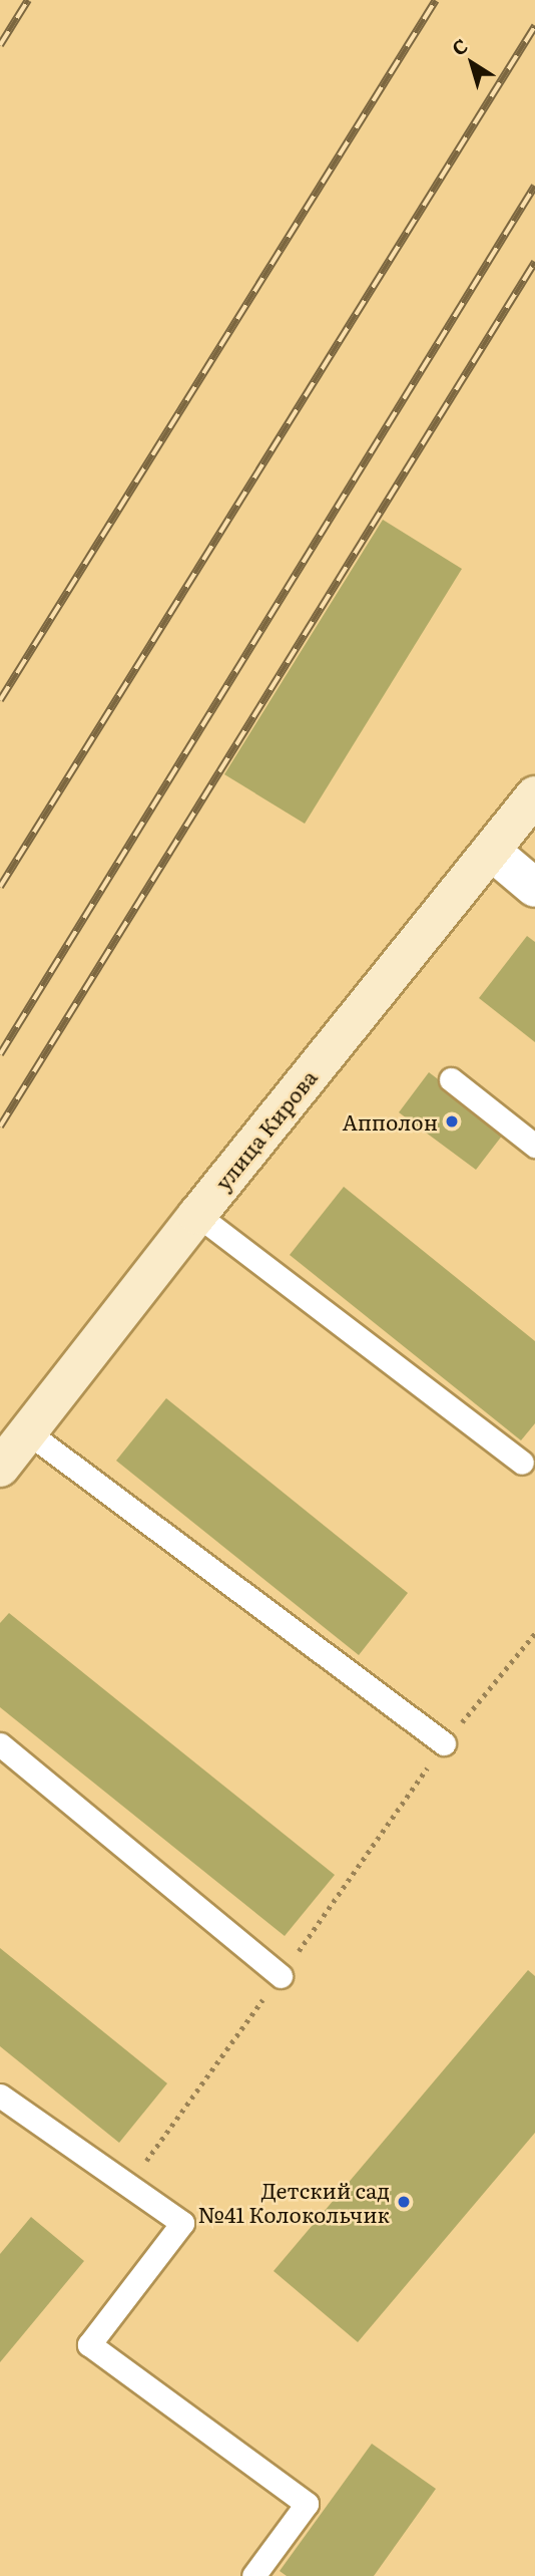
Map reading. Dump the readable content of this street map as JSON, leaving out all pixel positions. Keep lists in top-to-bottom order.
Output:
{
  "streets": {
    "main road": ["улица Кирова"]
  },
  "places": ["Апполон", "Детский сад №41 Колокольчик"],
  "north": "top left"
}
